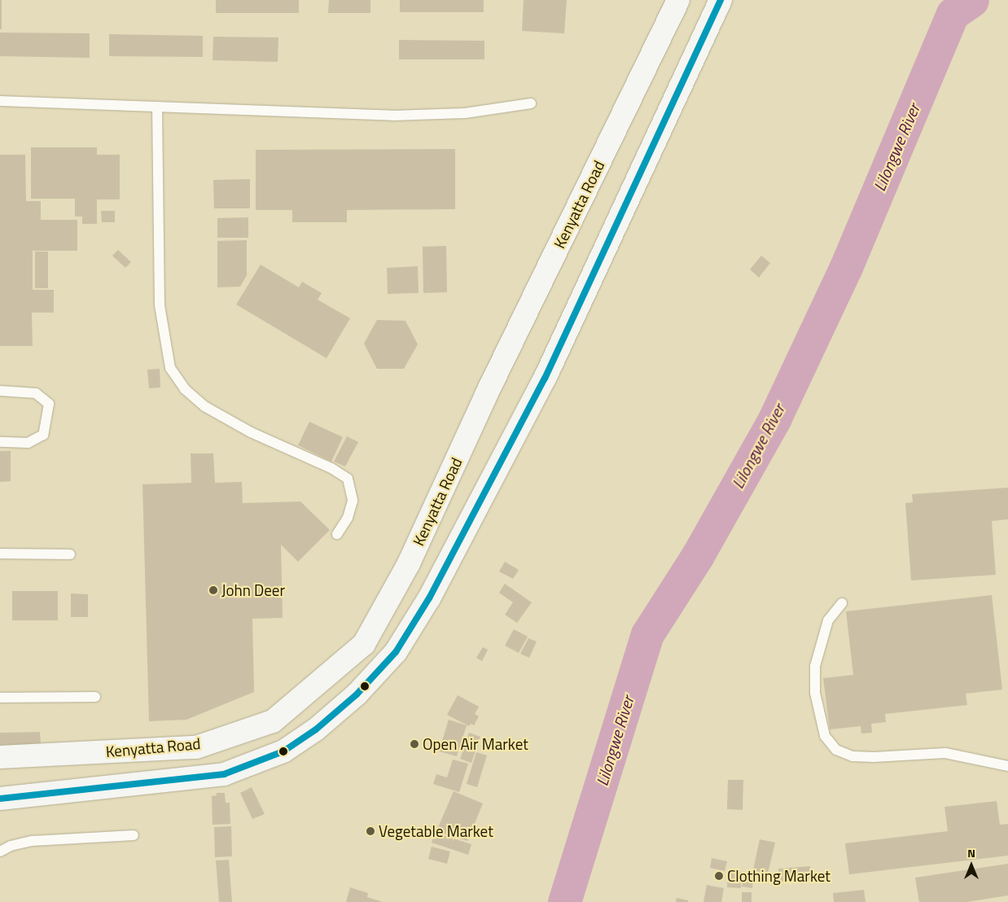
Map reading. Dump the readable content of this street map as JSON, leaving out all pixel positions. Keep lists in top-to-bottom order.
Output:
{
  "streets": {
    "main road": ["Kenyatta Road"]
  },
  "water": ["Lilongwe River"],
  "places": [
    "John Deer",
    "Open Air Market",
    "Vegetable Market",
    "Clothing Market"
  ],
  "north": "top"
}
